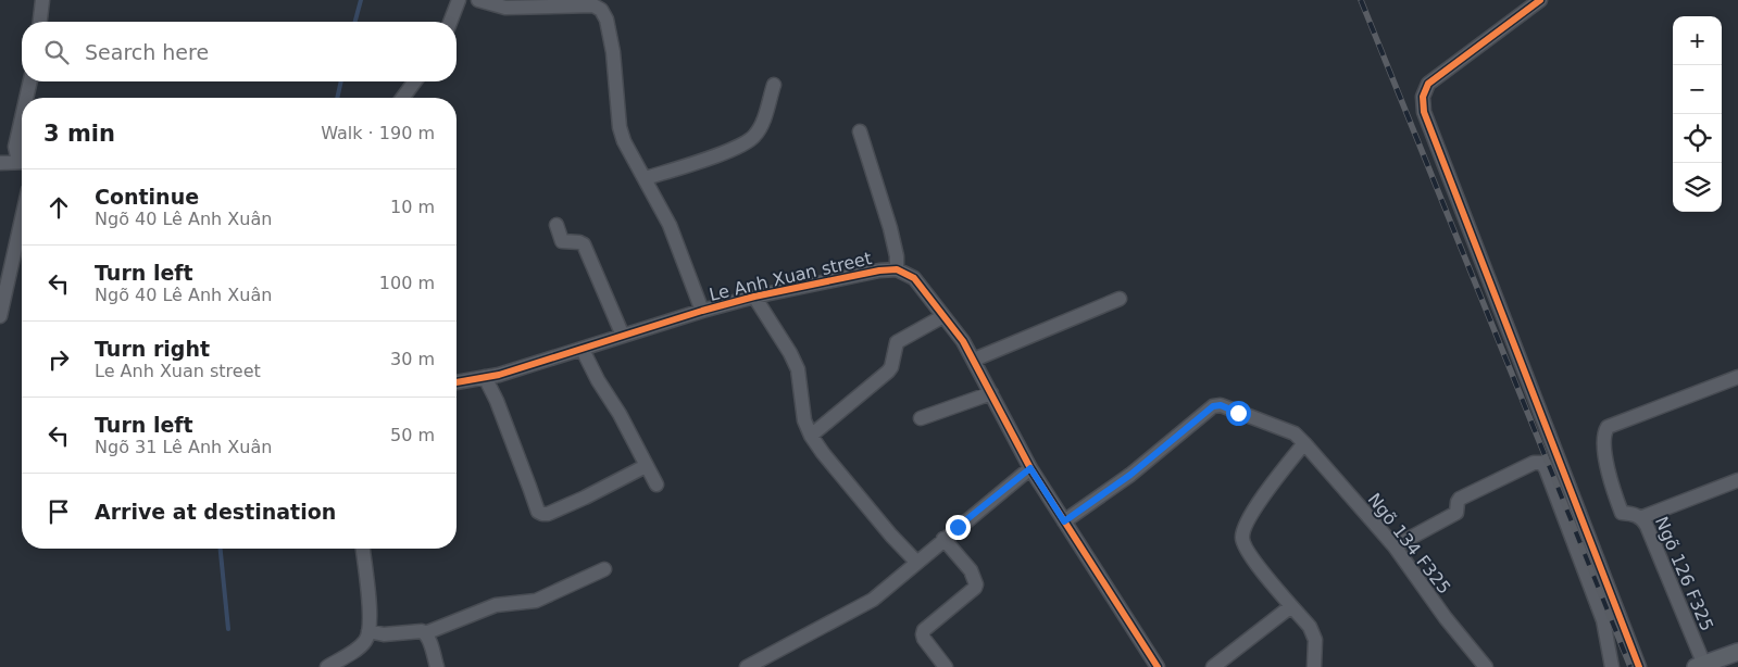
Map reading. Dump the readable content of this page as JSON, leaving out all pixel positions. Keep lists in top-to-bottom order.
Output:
{
  "streets": {
    "street": ["Le Anh Xuan street", "Ngõ 134 F325", "Ngõ 126 F325"]
  },
  "crossings": [
    ["Le Anh Xuan street", "Ngõ 134 F325"]
  ],
  "page": {
    "map_buttons": ["+", "−"],
    "search": "Search here",
    "heading": ["3 min", "Walk · 190 m"],
    "list": [
      ["Continue", "Ngõ 40 Lê Anh Xuân", "10 m"],
      ["Turn left", "Ngõ 40 Lê Anh Xuân", "100 m"],
      ["Turn right", "Le Anh Xuan street", "30 m"],
      ["Turn left", "Ngõ 31 Lê Anh Xuân", "50 m"],
      "Arrive at destination"
    ]
  }
}
